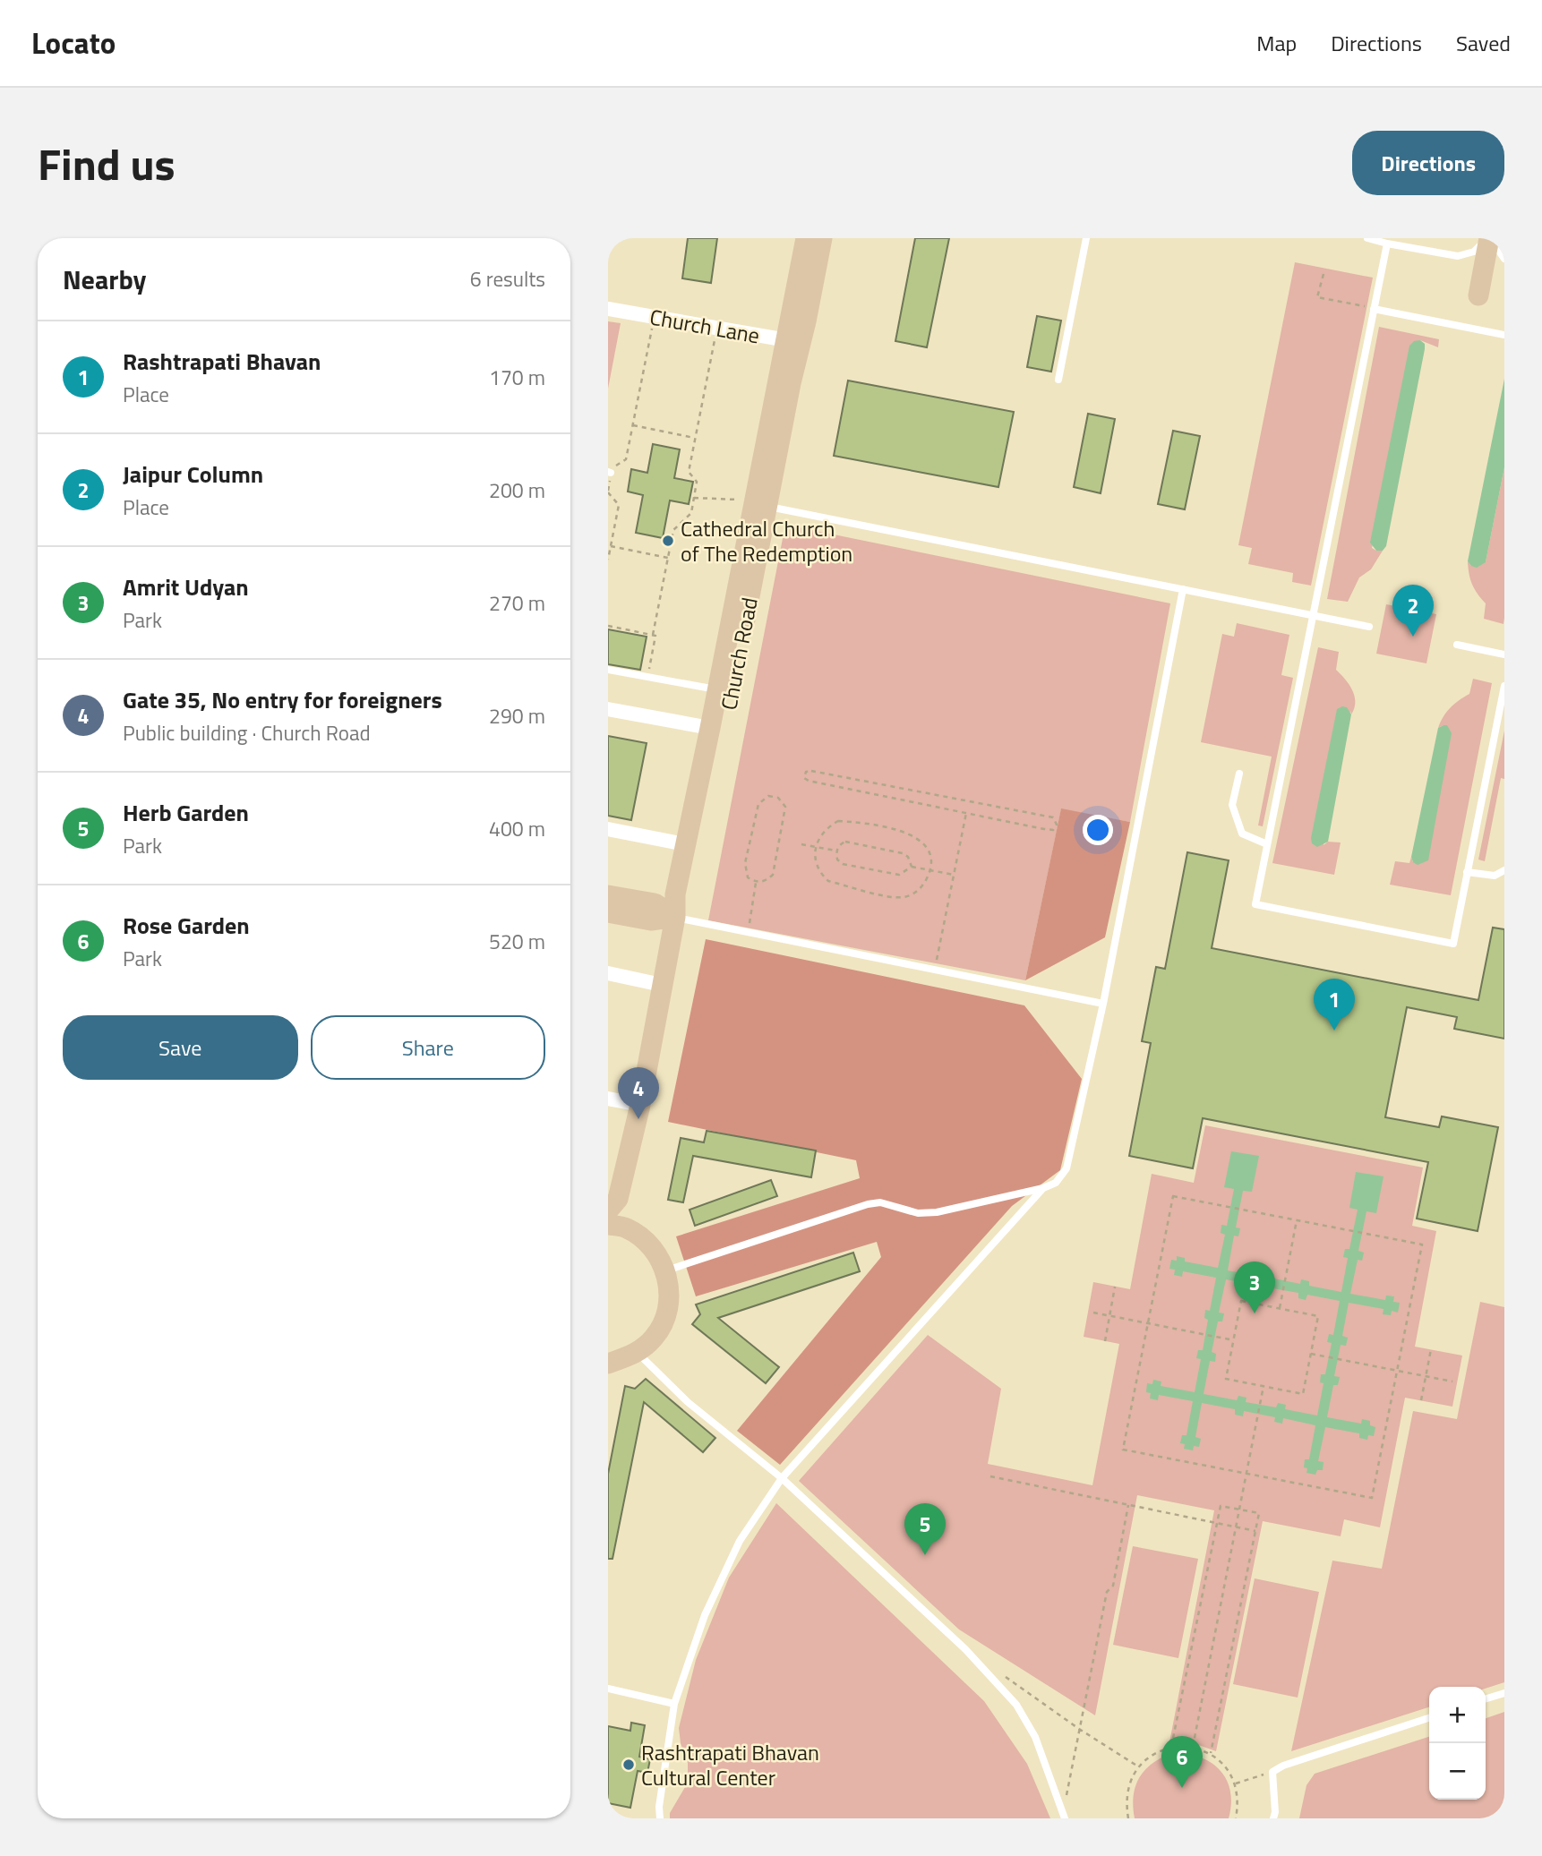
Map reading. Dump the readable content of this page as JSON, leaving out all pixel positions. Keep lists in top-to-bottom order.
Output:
{
  "streets": {
    "street": ["Church Lane", "Church Road"]
  },
  "crossings": [
    ["Church Lane", "Church Road"]
  ],
  "places": ["Cathedral Church of The Redemption", "Rashtrapati Bhavan Cultural Center"],
  "page": {
    "header": "Locato",
    "nav": ["Map", "Directions", "Saved"],
    "title": "Find us",
    "buttons": [
      "Directions",
      ["Save", "Share"]
    ],
    "heading": ["Nearby", "6 results"],
    "list": [
      {
        "mark": "1",
        "name": "Rashtrapati Bhavan",
        "note": "Place",
        "value": "170 m"
      },
      {
        "mark": "2",
        "name": "Jaipur Column",
        "note": "Place",
        "value": "200 m"
      },
      {
        "mark": "3",
        "name": "Amrit Udyan",
        "note": "Park",
        "value": "270 m"
      },
      {
        "mark": "4",
        "name": "Gate 35, No entry for foreigners",
        "note": "Public building · Church Road",
        "value": "290 m"
      },
      {
        "mark": "5",
        "name": "Herb Garden",
        "note": "Park",
        "value": "400 m"
      },
      {
        "mark": "6",
        "name": "Rose Garden",
        "note": "Park",
        "value": "520 m"
      }
    ],
    "pins": [
      "2",
      "1",
      "4",
      "3",
      "5",
      "6"
    ],
    "map_buttons": ["+", "−"]
  }
}
